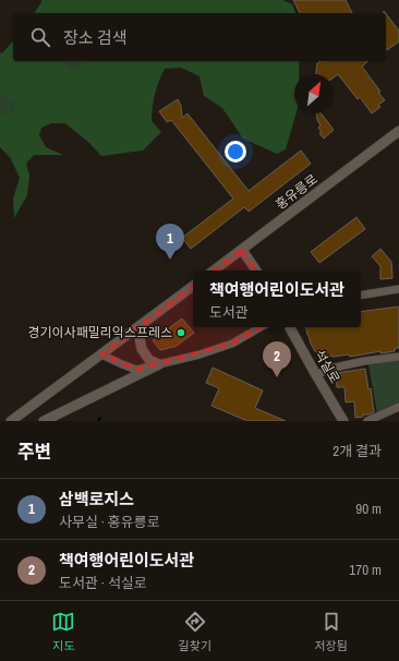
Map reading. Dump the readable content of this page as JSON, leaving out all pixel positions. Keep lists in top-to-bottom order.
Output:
{
  "streets": {
    "street": ["홍유릉로", "석실로"]
  },
  "places": ["경기이사패밀리익스프레스"],
  "north": "top right",
  "page": {
    "search": "장소 검색",
    "pins": ["1", "2"],
    "popup": ["책여행어린이도서관", "도서관"],
    "heading": ["주변", "2개 결과"],
    "list": [
      {
        "mark": "1",
        "name": "삼백로지스",
        "note": "사무실 · 홍유릉로",
        "value": "90 m"
      },
      {
        "mark": "2",
        "name": "책여행어린이도서관",
        "note": "도서관 · 석실로",
        "value": "170 m"
      }
    ],
    "nav": ["지도", "길찾기", "저장됨"]
  }
}
